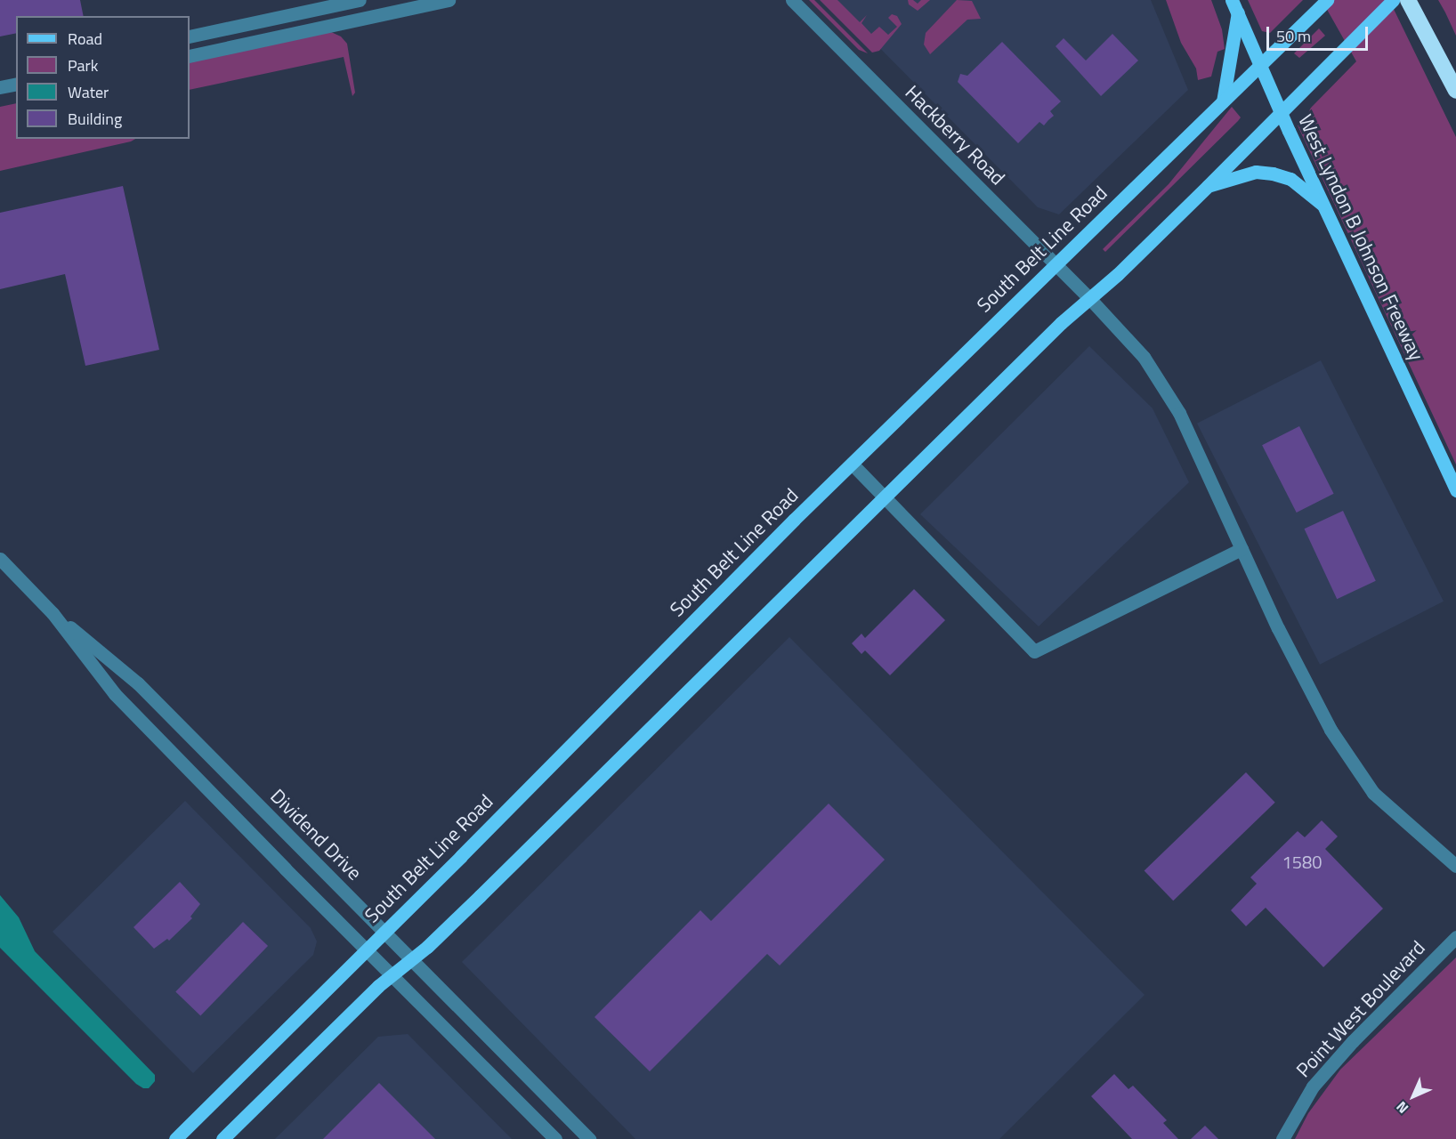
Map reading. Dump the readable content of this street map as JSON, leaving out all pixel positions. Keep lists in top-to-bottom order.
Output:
{
  "streets": {
    "main road": ["West Lyndon B Johnson Freeway", "South Belt Line Road"],
    "street": ["Hackberry Road", "Dividend Drive", "Point West Boulevard"]
  },
  "crossings": [
    ["Hackberry Road", "South Belt Line Road"],
    ["West Lyndon B Johnson Freeway", "South Belt Line Road"],
    ["South Belt Line Road", "Dividend Drive"]
  ],
  "house_numbers": ["1580"],
  "legend": [
    "Road",
    "Park",
    "Water",
    "Building"
  ],
  "scale_bar": "50 m",
  "north": "bottom left"
}
